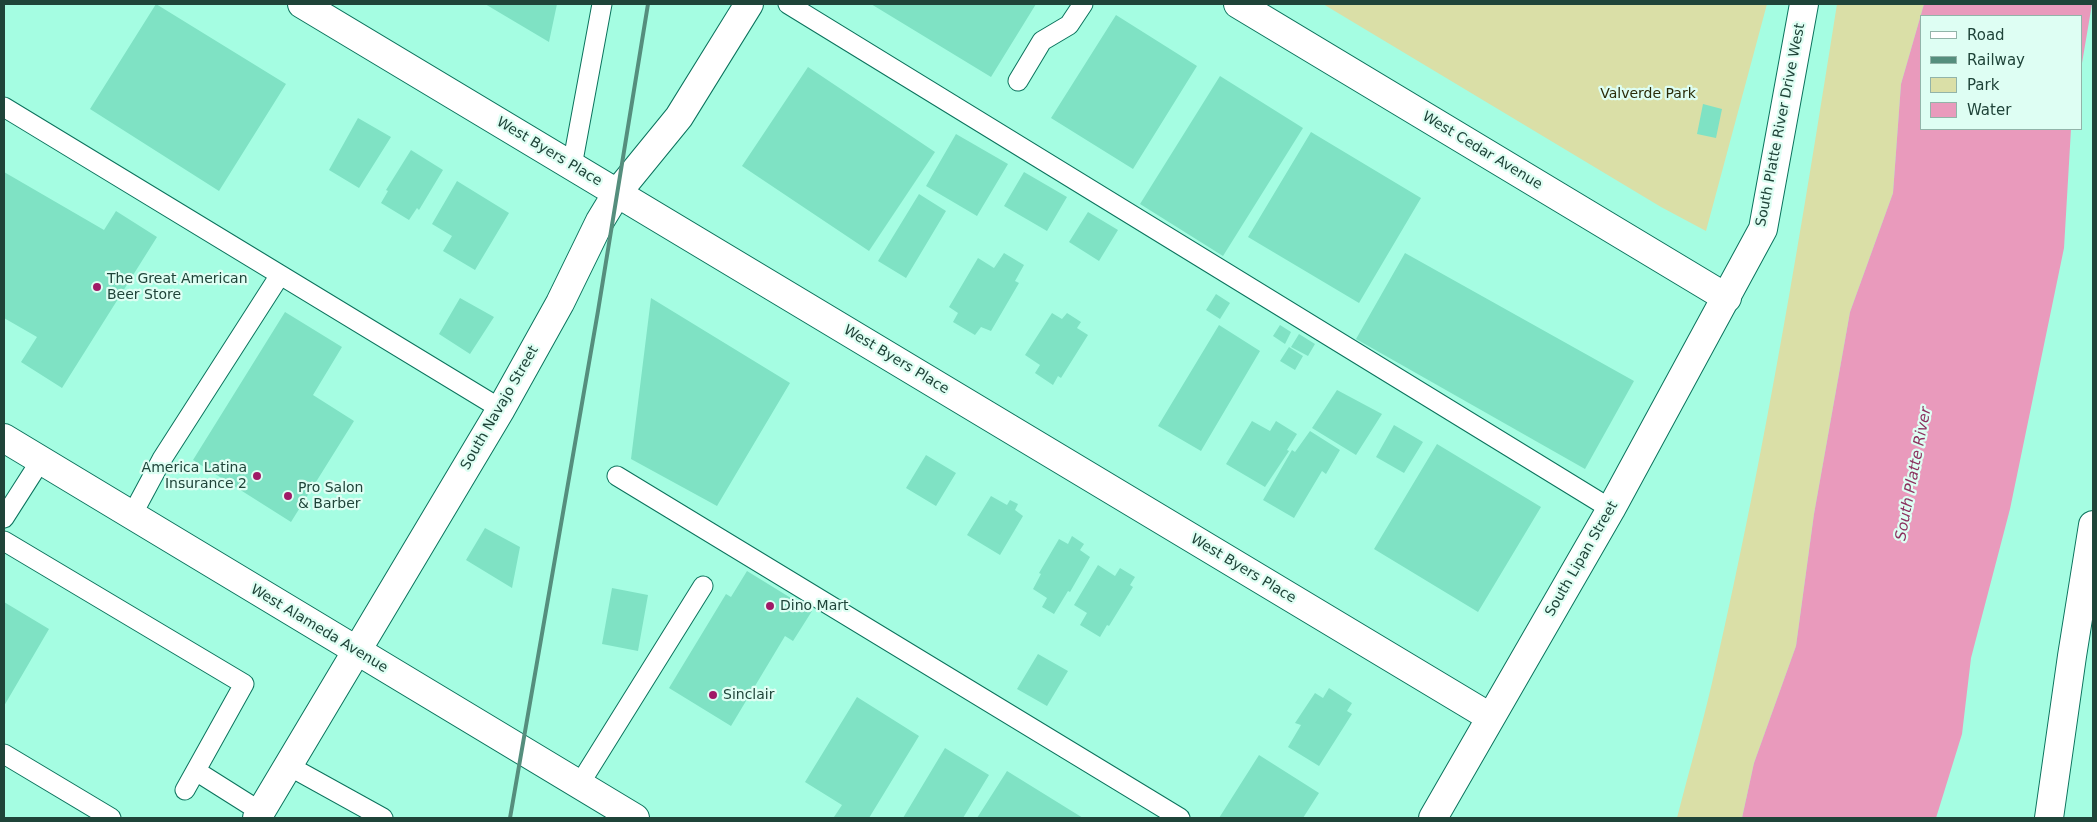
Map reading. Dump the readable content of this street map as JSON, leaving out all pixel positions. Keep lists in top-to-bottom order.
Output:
{
  "streets": {
    "main road": [
      "South Platte River Drive West",
      "West Cedar Avenue",
      "West Byers Place",
      "South Navajo Street",
      "South Lipan Street",
      "West Alameda Avenue"
    ]
  },
  "crossings": [
    ["South Platte River Drive West", "West Cedar Avenue"],
    ["South Platte River Drive West", "South Lipan Street"],
    ["West Cedar Avenue", "South Lipan Street"],
    ["West Byers Place", "South Navajo Street"],
    ["West Byers Place", "South Lipan Street"],
    ["South Navajo Street", "West Alameda Avenue"]
  ],
  "water": ["South Platte River"],
  "parks": ["Valverde Park"],
  "places": [
    "The Great American Beer Store",
    "America Latina Insurance 2",
    "Pro Salon & Barber",
    "Dino Mart",
    "Sinclair"
  ],
  "legend": [
    "Road",
    "Railway",
    "Park",
    "Water"
  ]
}
